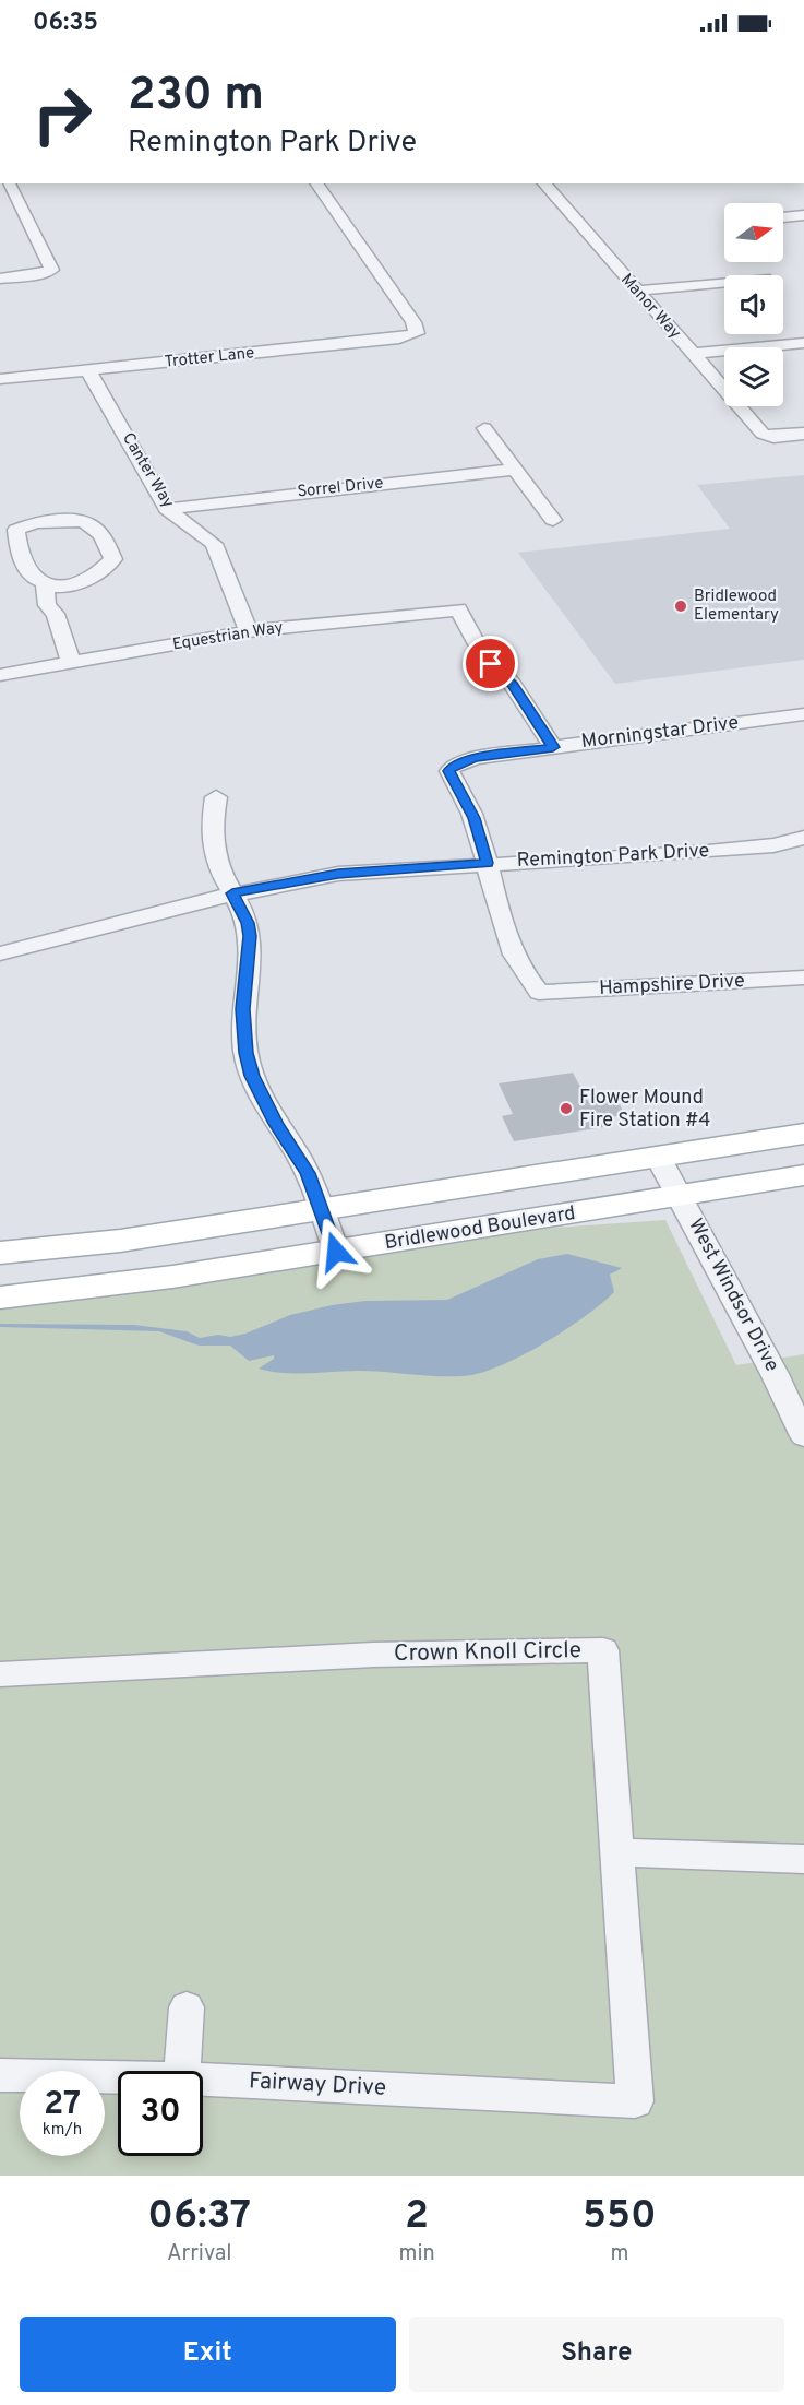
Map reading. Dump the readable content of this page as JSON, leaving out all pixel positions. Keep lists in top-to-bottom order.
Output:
{
  "streets": {
    "main road": ["Bridlewood Boulevard"],
    "street": [
      "Manor Way",
      "Trotter Lane",
      "Canter Way",
      "Sorrel Drive",
      "Equestrian Way",
      "Morningstar Drive",
      "Remington Park Drive",
      "Hampshire Drive",
      "West Windsor Drive",
      "Crown Knoll Circle",
      "Fairway Drive"
    ]
  },
  "crossings": [
    ["Trotter Lane", "Canter Way"],
    ["Canter Way", "Sorrel Drive"],
    ["Canter Way", "Equestrian Way"],
    ["Equestrian Way", "Morningstar Drive"],
    ["Morningstar Drive", "Remington Park Drive"],
    ["Morningstar Drive", "Hampshire Drive"],
    ["Bridlewood Boulevard", "West Windsor Drive"],
    ["Crown Knoll Circle", "Fairway Drive"]
  ],
  "places": ["Bridlewood Elementary", "Flower Mound Fire Station #4"],
  "north": "right",
  "page": {
    "status": "06:35",
    "turn": ["230 m", "Remington Park Drive"],
    "speed": "27 km/h",
    "limit": "30",
    "eta": [
      "06:37",
      "Arrival",
      "2",
      "min",
      "550",
      "m"
    ],
    "buttons": ["Exit", "Share"]
  }
}
